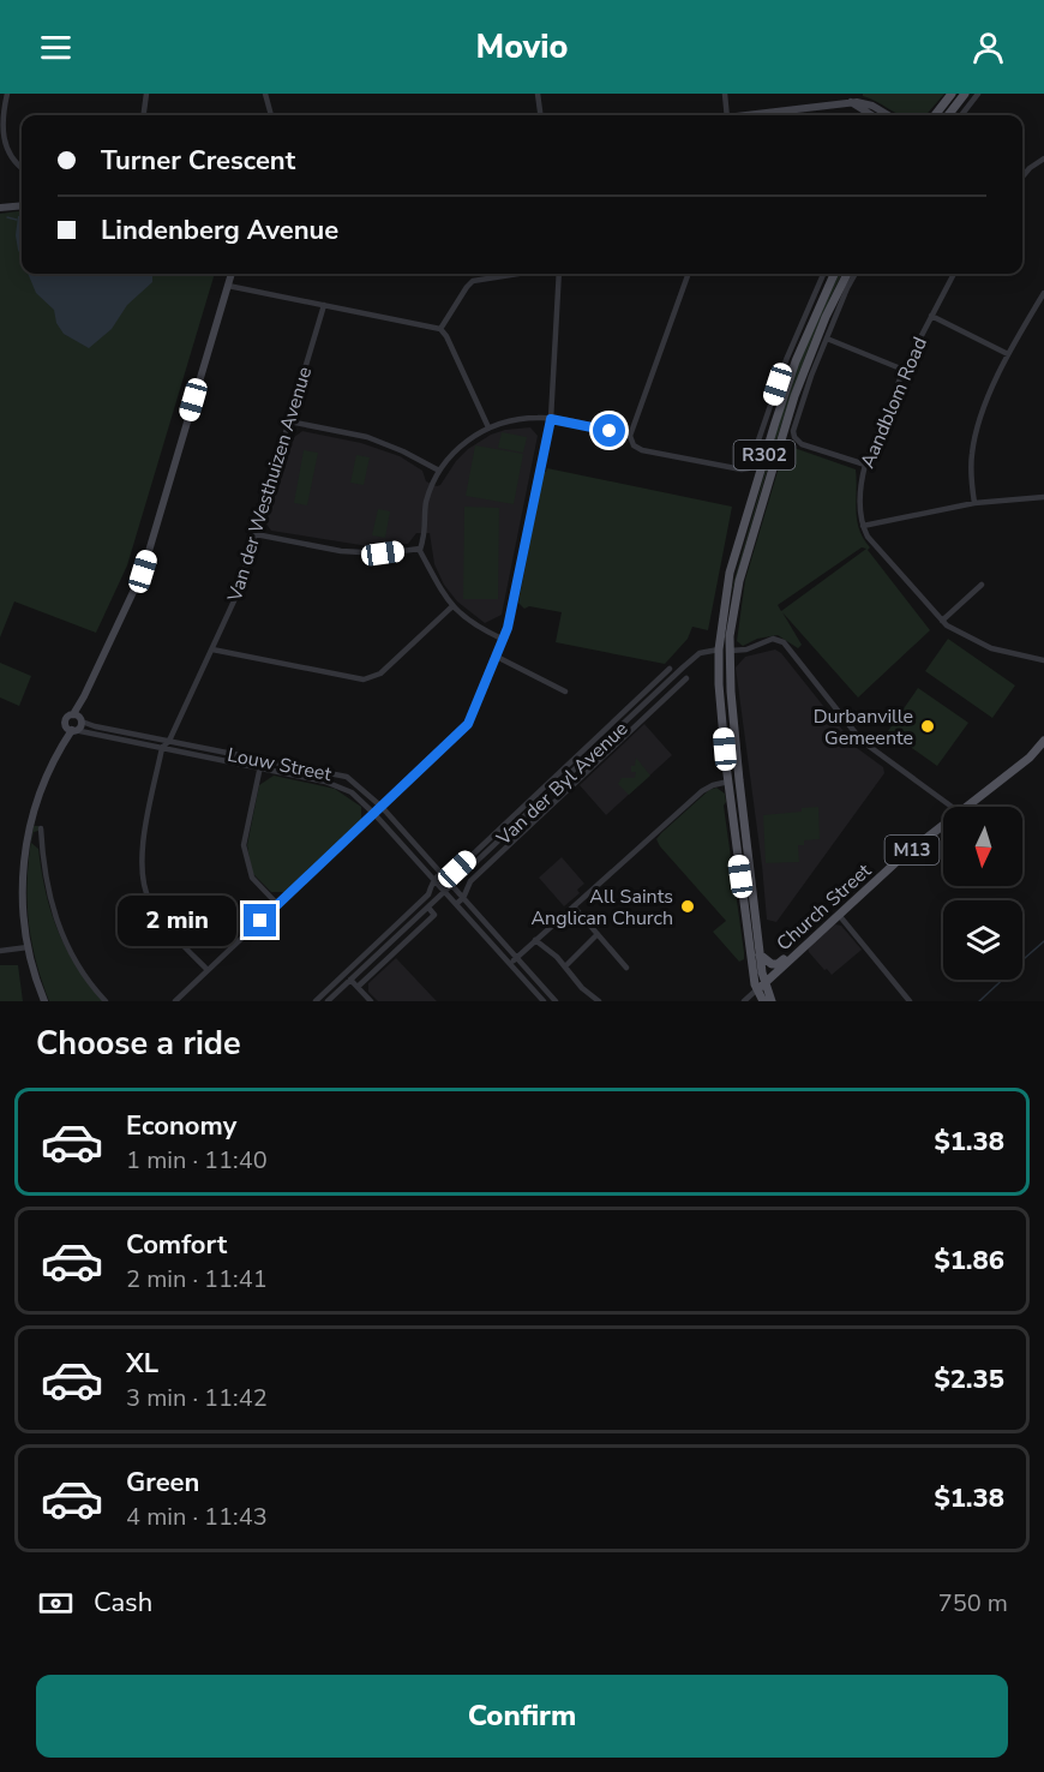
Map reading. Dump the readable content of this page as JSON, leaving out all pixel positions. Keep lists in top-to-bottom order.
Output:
{
  "streets": {
    "main road": ["R302", "M13", "Church Street"],
    "street": [
      "Aandblom Road",
      "Van der Westhuizen Avenue",
      "Louw Street",
      "Van der Byl Avenue"
    ]
  },
  "crossings": [
    ["R302", "Van der Byl Avenue"],
    ["R302", "Church Street"],
    ["Van der Westhuizen Avenue", "Louw Street"],
    ["Louw Street", "Van der Byl Avenue"]
  ],
  "places": ["Durbanville Gemeente", "All Saints Anglican Church"],
  "north": "bottom",
  "page": {
    "header": "Movio",
    "banner": ["Turner Crescent", "Lindenberg Avenue"],
    "bubble": "2 min",
    "heading": "Choose a ride",
    "list": [
      {
        "name": "Economy",
        "note": "1 min · 11:40",
        "value": "$1.38"
      },
      {
        "name": "Comfort",
        "note": "2 min · 11:41",
        "value": "$1.86"
      },
      {
        "name": "XL",
        "note": "3 min · 11:42",
        "value": "$2.35"
      },
      {
        "name": "Green",
        "note": "4 min · 11:43",
        "value": "$1.38"
      }
    ],
    "pay": ["Cash", "750 m"],
    "buttons": "Confirm"
  }
}
